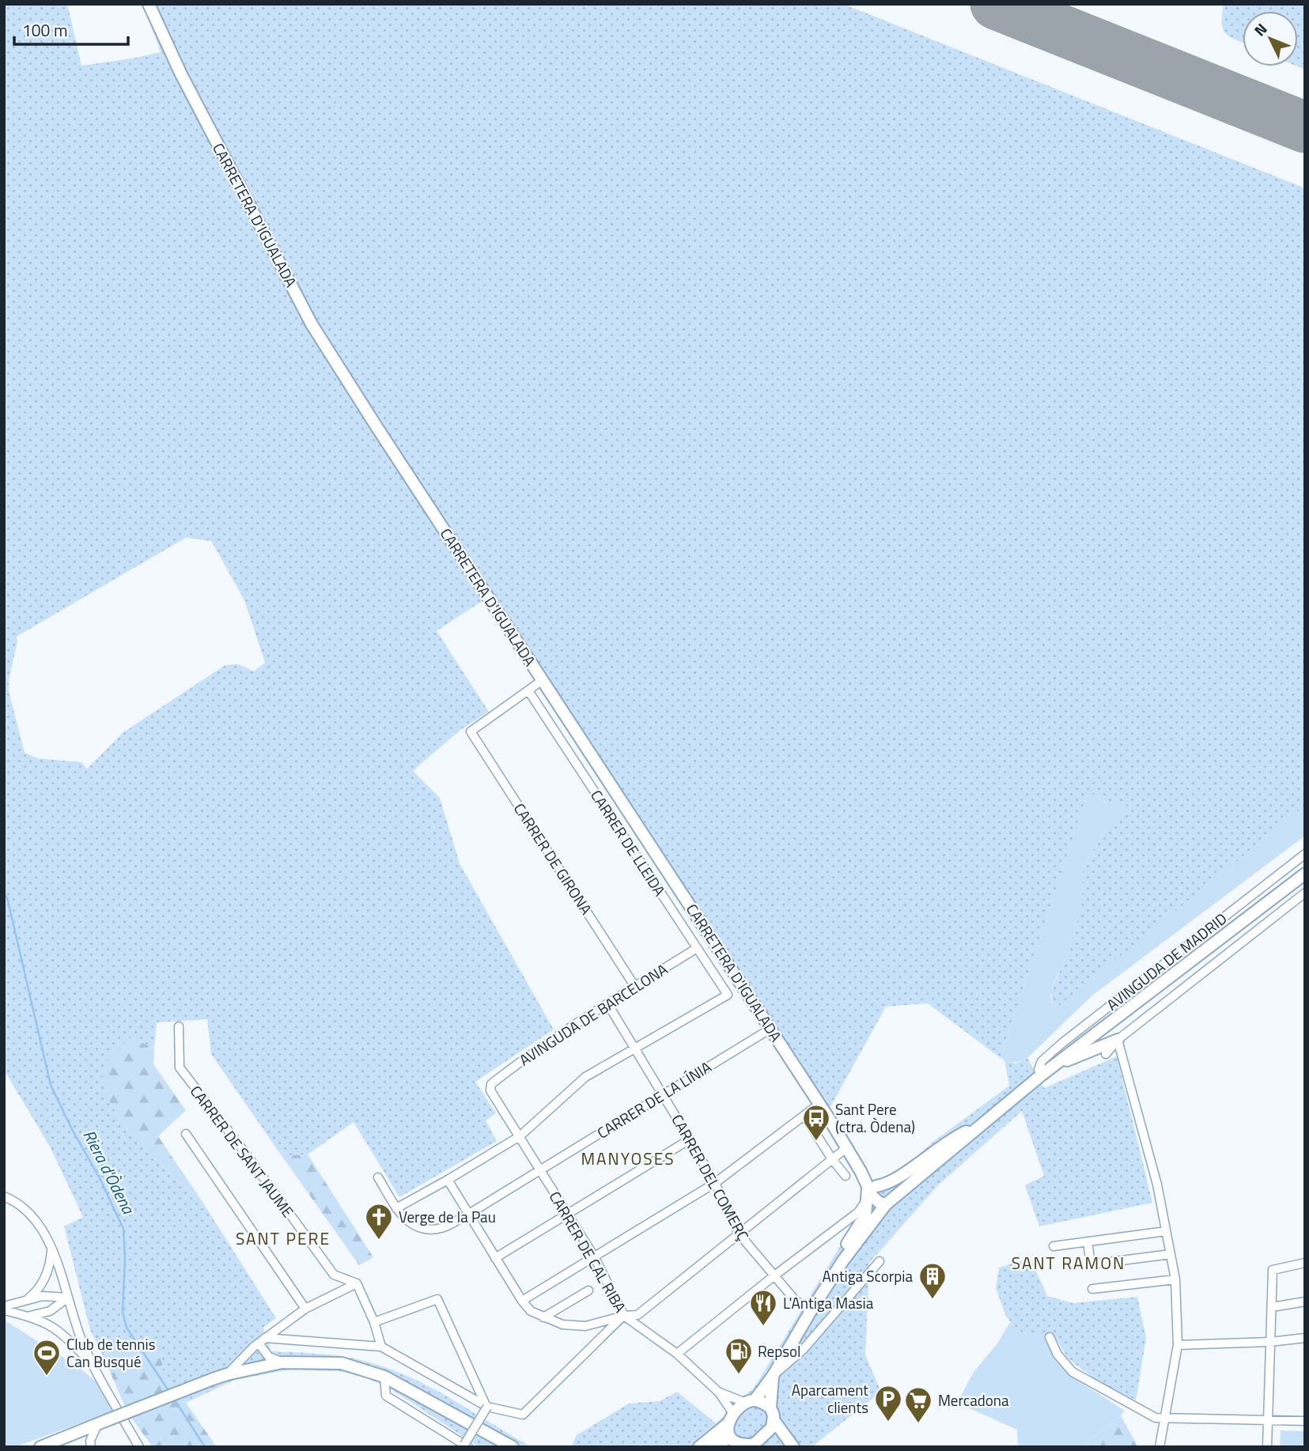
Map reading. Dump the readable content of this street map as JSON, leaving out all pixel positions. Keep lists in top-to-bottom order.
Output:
{
  "streets": {
    "street": [
      "CARRETERA D'IGUALADA",
      "CARRER DE LLEIDA",
      "CARRER DE GIRONA",
      "AVINGUDA DE MADRID",
      "AVINGUDA DE BARCELONA",
      "CARRER DE LA LÍNIA",
      "CARRER DE SANT JAUME",
      "CARRER DEL COMERÇ",
      "CARRER DE CAL RIBA"
    ]
  },
  "crossings": [
    ["CARRETERA D'IGUALADA", "AVINGUDA DE MADRID"],
    ["CARRETERA D'IGUALADA", "CARRER DE LA LÍNIA"],
    ["CARRER DE LLEIDA", "CARRER DE GIRONA"],
    ["CARRER DE LLEIDA", "AVINGUDA DE BARCELONA"],
    ["CARRER DE LLEIDA", "CARRER DEL COMERÇ"],
    ["CARRER DE GIRONA", "AVINGUDA DE BARCELONA"],
    ["AVINGUDA DE BARCELONA", "CARRER DEL COMERÇ"],
    ["AVINGUDA DE BARCELONA", "CARRER DE CAL RIBA"],
    ["CARRER DE LA LÍNIA", "CARRER DEL COMERÇ"],
    ["CARRER DE LA LÍNIA", "CARRER DE CAL RIBA"]
  ],
  "districts": ["MANYOSES", "SANT PERE", "SANT RAMON"],
  "water": ["Riera d'Òdena"],
  "places": {
    "bus stop": ["Sant Pere (ctra. Òdena)"],
    "church": ["Verge de la Pau"],
    "building": ["Antiga Scorpia"],
    "restaurant": ["L'Antiga Masia"],
    "fuel station": ["Repsol"],
    "sports": ["Club de tennis Can Busqué"],
    "parking": ["Aparcament clients"],
    "supermarket": ["Mercadona"]
  },
  "scale_bar": "100 m",
  "north": "top left"
}
